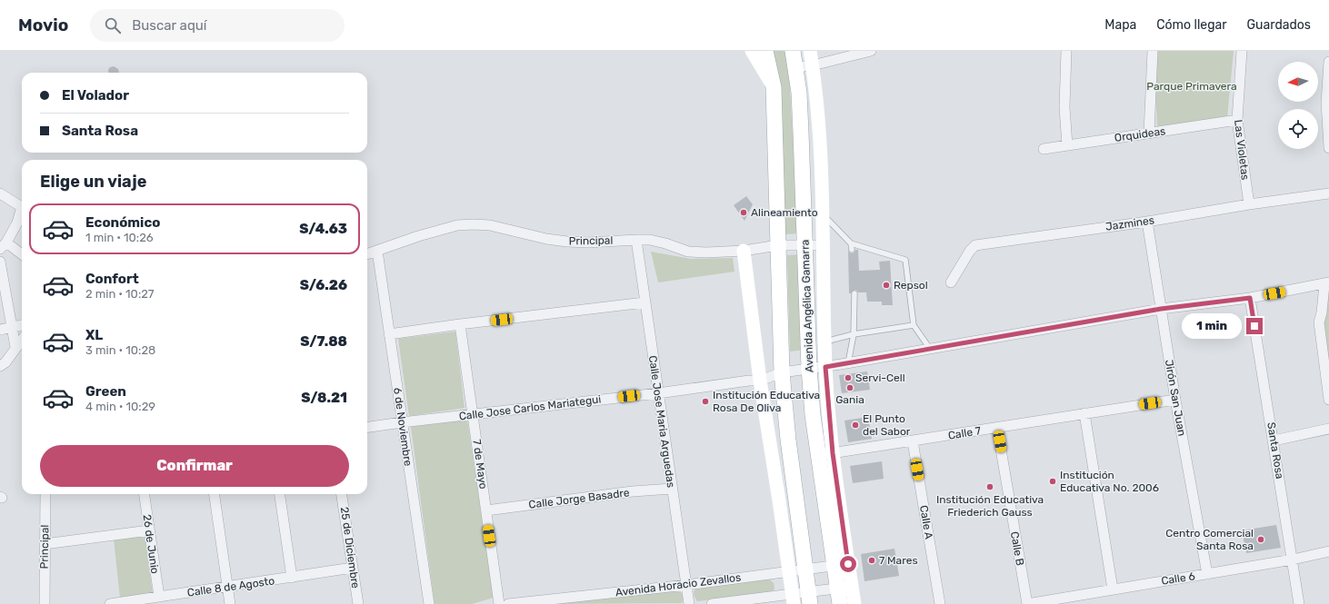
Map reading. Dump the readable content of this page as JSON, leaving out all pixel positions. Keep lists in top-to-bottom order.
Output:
{
  "streets": {
    "main road": ["Avenida Angélica Gamarra"],
    "street": [
      "Orquideas",
      "Las Violetas",
      "Jazmines",
      "Principal",
      "Jirón San Juan",
      "Calle Jose Carlos Mariategui",
      "Calle Jose Maria Arguedas",
      "6 de Noviembre",
      "Calle 7",
      "Santa Rosa",
      "7 de Mayo",
      "Calle Jorge Basadre",
      "Calle A",
      "26 de Junio",
      "25 de Diciembre",
      "Calle B",
      "Calle 6",
      "Avenida Horacio Zevallos",
      "Calle 8 de Agosto"
    ]
  },
  "crossings": [
    ["Orquideas", "Las Violetas"],
    ["Las Violetas", "Jazmines"],
    ["Jazmines", "Jirón San Juan"],
    ["Principal", "Avenida Angélica Gamarra"],
    ["Principal", "Calle Jose Maria Arguedas"],
    ["Principal", "6 de Noviembre"],
    ["Avenida Angélica Gamarra", "Calle Jose Carlos Mariategui"],
    ["Avenida Angélica Gamarra", "Calle 7"],
    ["Avenida Angélica Gamarra", "Avenida Horacio Zevallos"],
    ["Jirón San Juan", "Calle Jose Carlos Mariategui"],
    ["Jirón San Juan", "Calle 7"],
    ["Jirón San Juan", "Calle 6"],
    ["Calle Jose Carlos Mariategui", "Calle Jose Maria Arguedas"],
    ["Calle Jose Carlos Mariategui", "6 de Noviembre"],
    ["Calle Jose Carlos Mariategui", "Santa Rosa"],
    ["Calle Jose Carlos Mariategui", "7 de Mayo"],
    ["Calle Jose Maria Arguedas", "Calle Jorge Basadre"],
    ["Calle Jose Maria Arguedas", "Avenida Horacio Zevallos"],
    ["Calle 7", "Calle A"],
    ["Calle 7", "Calle B"],
    ["Santa Rosa", "Calle 6"],
    ["7 de Mayo", "Calle Jorge Basadre"],
    ["26 de Junio", "Calle 8 de Agosto"],
    ["25 de Diciembre", "Calle 8 de Agosto"],
    ["Calle B", "Calle 6"]
  ],
  "parks": ["Parque Primavera"],
  "places": [
    "Alineamiento",
    "Repsol",
    "Servi-Cell",
    "Gania",
    "Institución Educativa Rosa De Oliva",
    "El Punto del Sabor",
    "Institución Educativa No. 2006",
    "Institución Educativa Friederich Gauss",
    "Centro Comercial Santa Rosa",
    "7 Mares"
  ],
  "north": "left",
  "page": {
    "header": "Movio",
    "search": "Buscar aquí",
    "nav": ["Mapa", "Cómo llegar", "Guardados"],
    "banner": ["El Volador", "Santa Rosa"],
    "heading": "Elige un viaje",
    "list": [
      {
        "name": "Económico",
        "note": "1 min · 10:26",
        "value": "S/4.63"
      },
      {
        "name": "Confort",
        "note": "2 min · 10:27",
        "value": "S/6.26"
      },
      {
        "name": "XL",
        "note": "3 min · 10:28",
        "value": "S/7.88"
      },
      {
        "name": "Green",
        "note": "4 min · 10:29",
        "value": "S/8.21"
      }
    ],
    "bubble": "1 min",
    "buttons": "Confirmar"
  }
}
